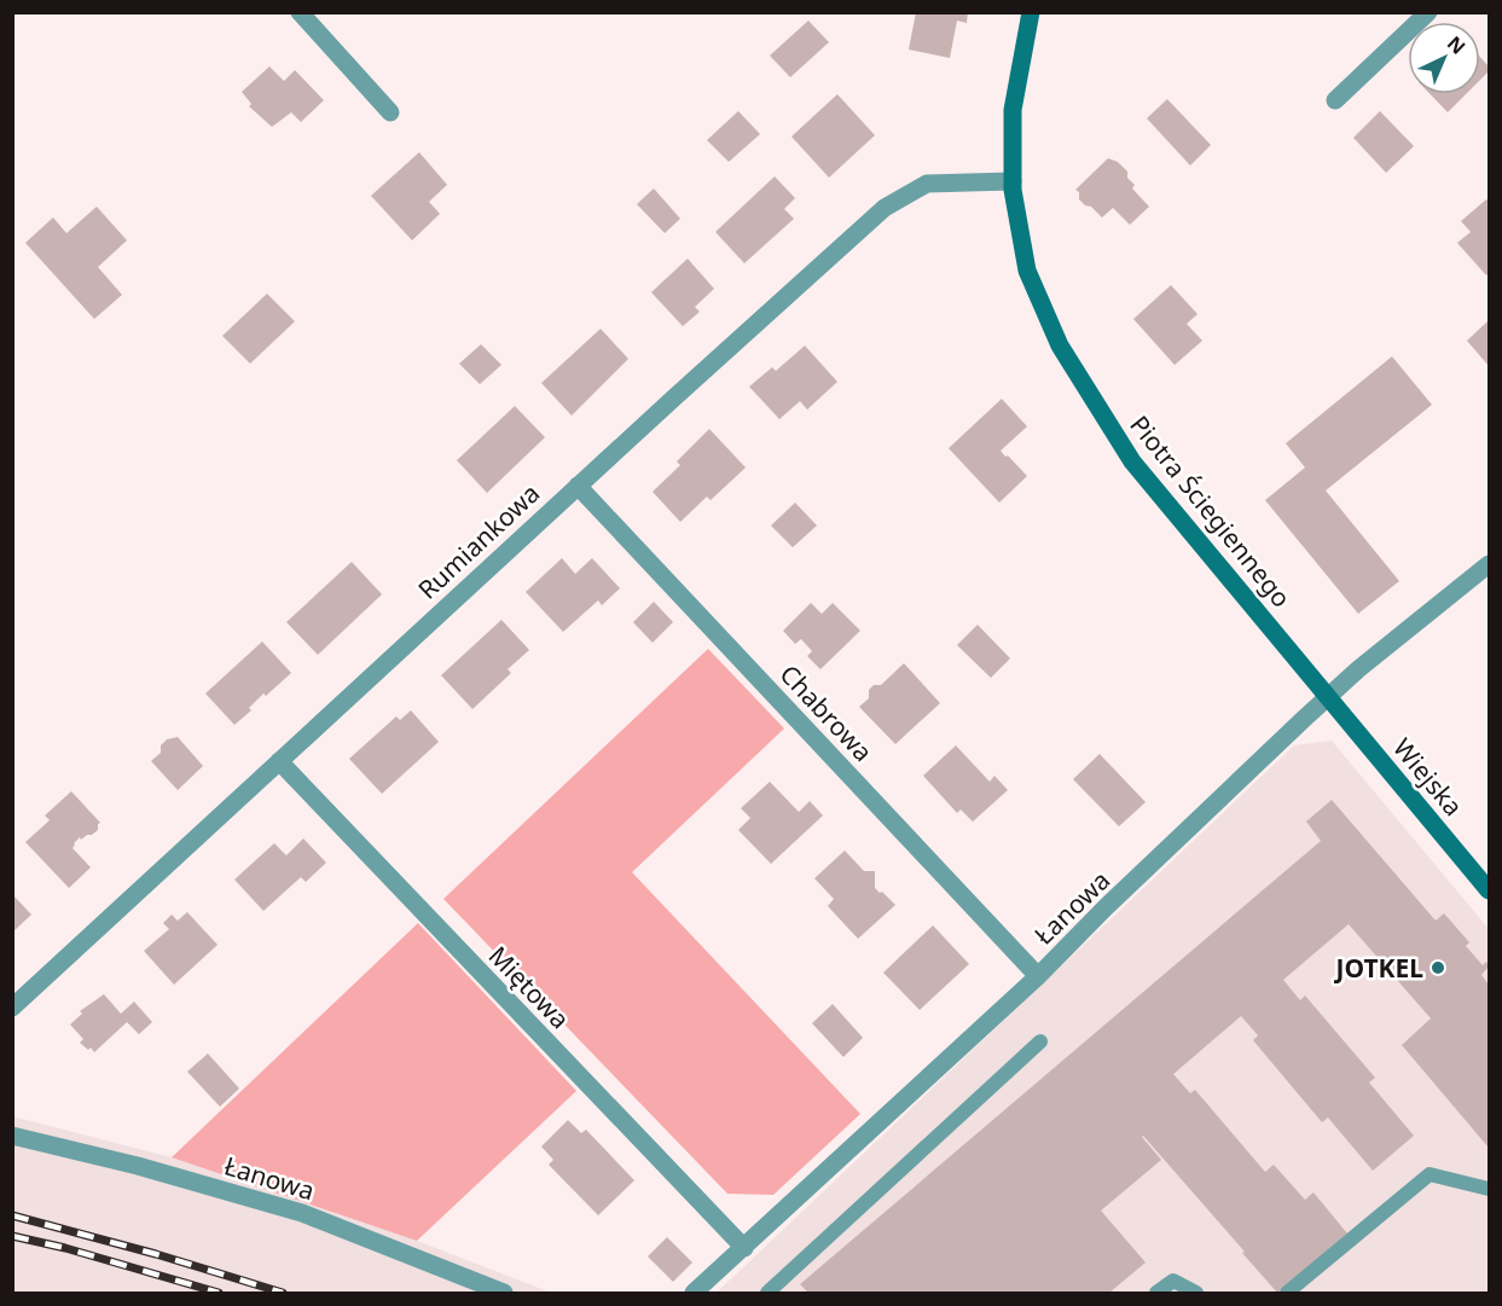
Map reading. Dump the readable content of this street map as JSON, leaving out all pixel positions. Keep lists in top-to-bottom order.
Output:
{
  "streets": {
    "street": [
      "Piotra Ściegiennego",
      "Rumiankowa",
      "Chabrowa",
      "Wiejska",
      "Łanowa",
      "Miętowa"
    ]
  },
  "crossings": [
    ["Piotra Ściegiennego", "Rumiankowa"],
    ["Piotra Ściegiennego", "Wiejska"],
    ["Piotra Ściegiennego", "Łanowa"],
    ["Rumiankowa", "Chabrowa"],
    ["Rumiankowa", "Miętowa"],
    ["Chabrowa", "Łanowa"],
    ["Wiejska", "Łanowa"],
    ["Łanowa", "Miętowa"]
  ],
  "places": ["JOTKEL"],
  "north": "top right"
}
